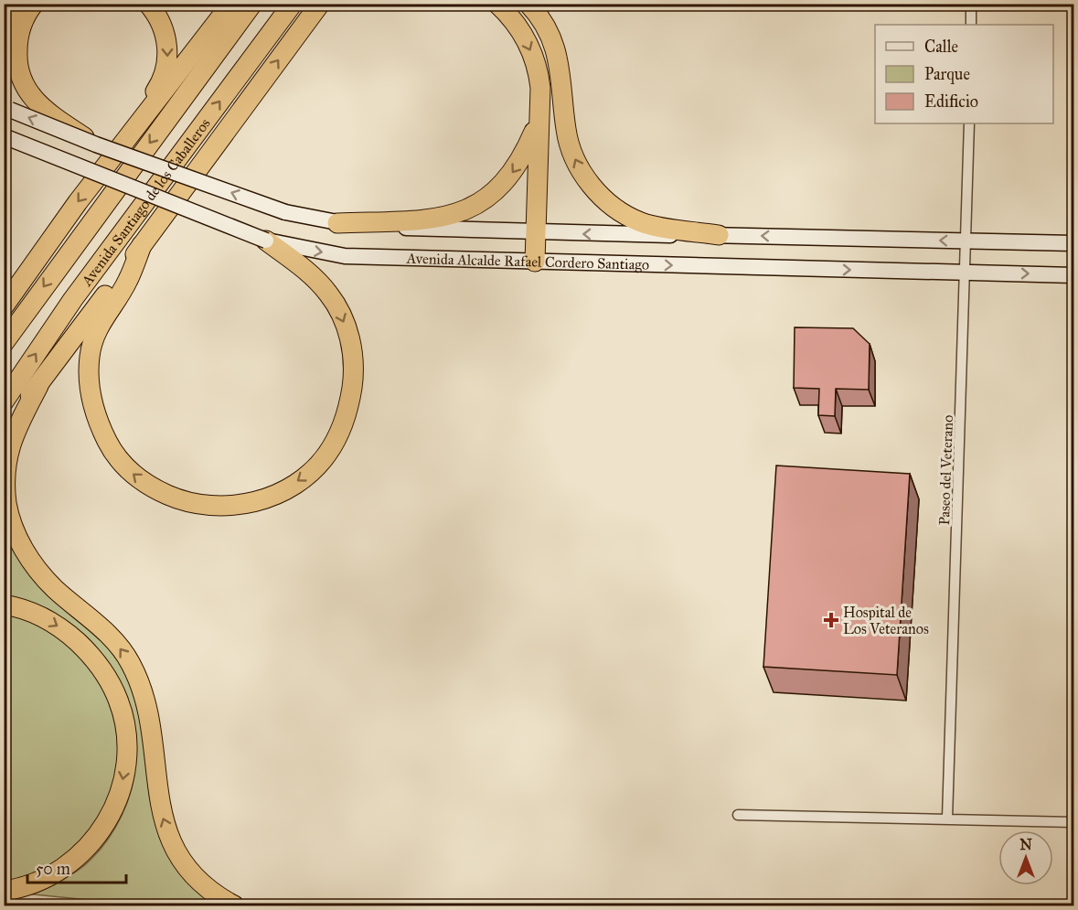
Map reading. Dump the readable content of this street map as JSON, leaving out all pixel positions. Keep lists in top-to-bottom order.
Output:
{
  "streets": {
    "highway": ["Avenida Santiago de los Caballeros"],
    "street": ["Avenida Alcalde Rafael Cordero Santiago", "Paseo del Veterano"]
  },
  "crossings": [
    ["Avenida Alcalde Rafael Cordero Santiago", "Paseo del Veterano"]
  ],
  "places": {
    "health": ["Hospital de Los Veteranos"]
  },
  "legend": ["Calle", "Parque", "Edificio"],
  "scale_bar": "50 m",
  "north": "top"
}
